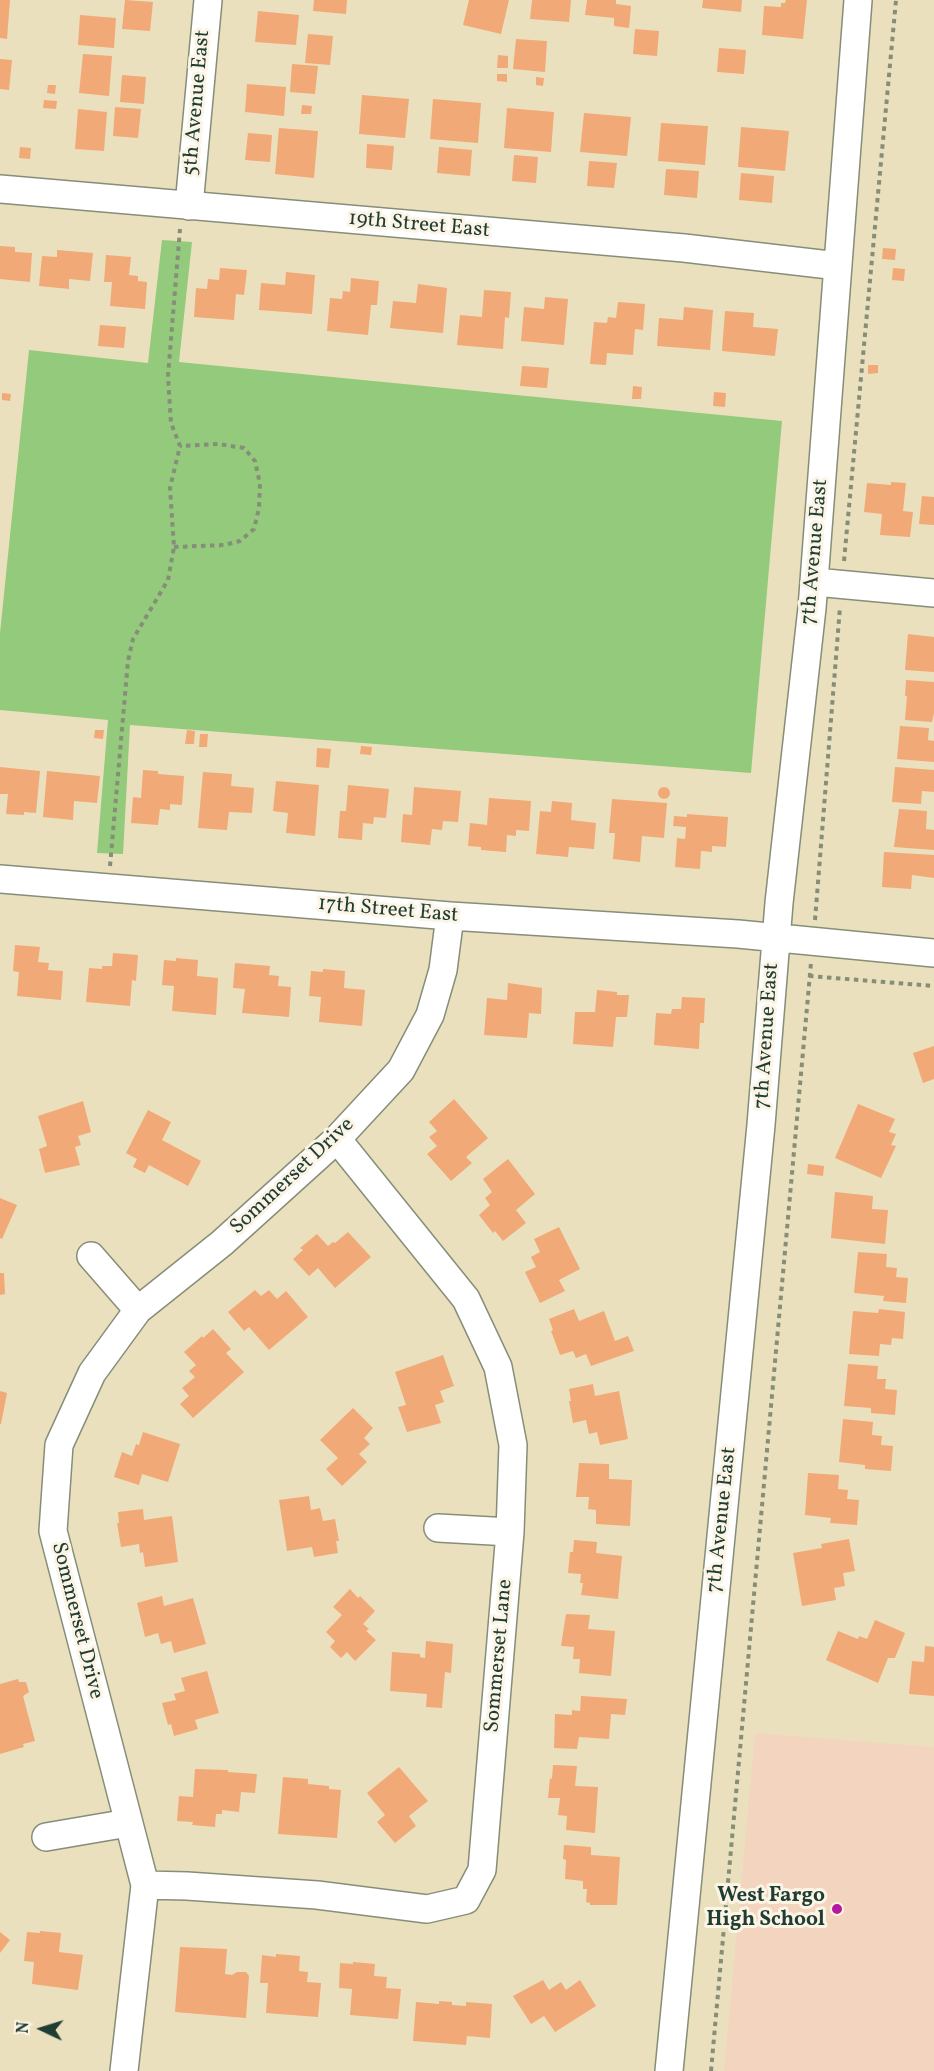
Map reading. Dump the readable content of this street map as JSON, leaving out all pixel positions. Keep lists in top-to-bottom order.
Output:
{
  "streets": {
    "street": [
      "5th Avenue East",
      "19th Street East",
      "7th Avenue East",
      "17th Street East",
      "Sommerset Drive",
      "Sommerset Lane"
    ]
  },
  "crossings": [
    ["5th Avenue East", "19th Street East"],
    ["19th Street East", "7th Avenue East"],
    ["7th Avenue East", "17th Street East"],
    ["17th Street East", "Sommerset Drive"],
    ["Sommerset Drive", "Sommerset Lane"]
  ],
  "places": ["West Fargo High School"],
  "north": "left"
}
